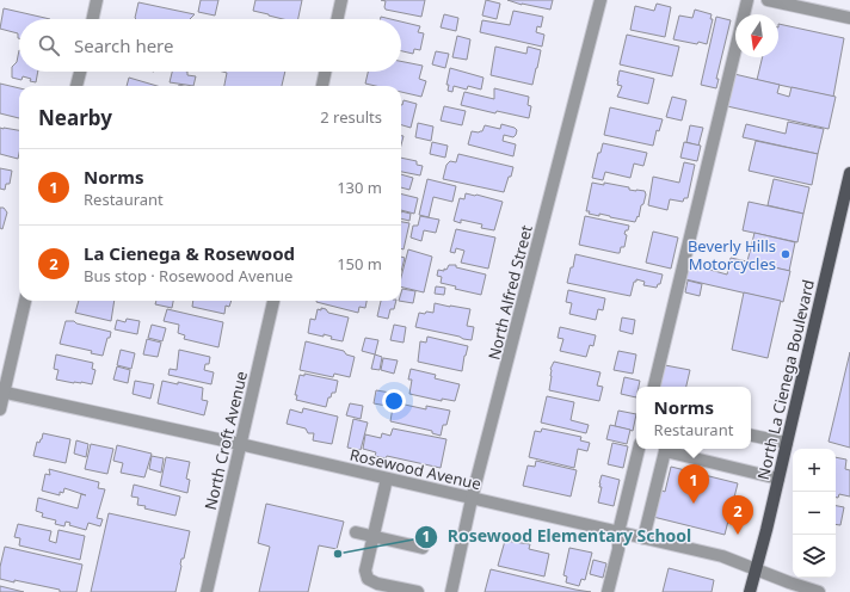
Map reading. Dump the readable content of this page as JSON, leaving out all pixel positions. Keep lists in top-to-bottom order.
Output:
{
  "streets": {
    "main road": ["North La Cienega Boulevard"],
    "street": ["North Alfred Street", "North Croft Avenue", "Rosewood Avenue"]
  },
  "crossings": [
    ["North Alfred Street", "Rosewood Avenue"],
    ["North La Cienega Boulevard", "Rosewood Avenue"],
    ["North Croft Avenue", "Rosewood Avenue"]
  ],
  "places": ["Beverly Hills Motorcycles", "Rosewood Elementary School"],
  "north": "bottom",
  "page": {
    "search": "Search here",
    "heading": ["Nearby", "2 results"],
    "list": [
      {
        "mark": "1",
        "name": "Norms",
        "note": "Restaurant",
        "value": "130 m"
      },
      {
        "mark": "2",
        "name": "La Cienega & Rosewood",
        "note": "Bus stop · Rosewood Avenue",
        "value": "150 m"
      }
    ],
    "popup": ["Norms", "Restaurant"],
    "map_buttons": ["+", "−"],
    "pins": ["1", "2"]
  }
}
